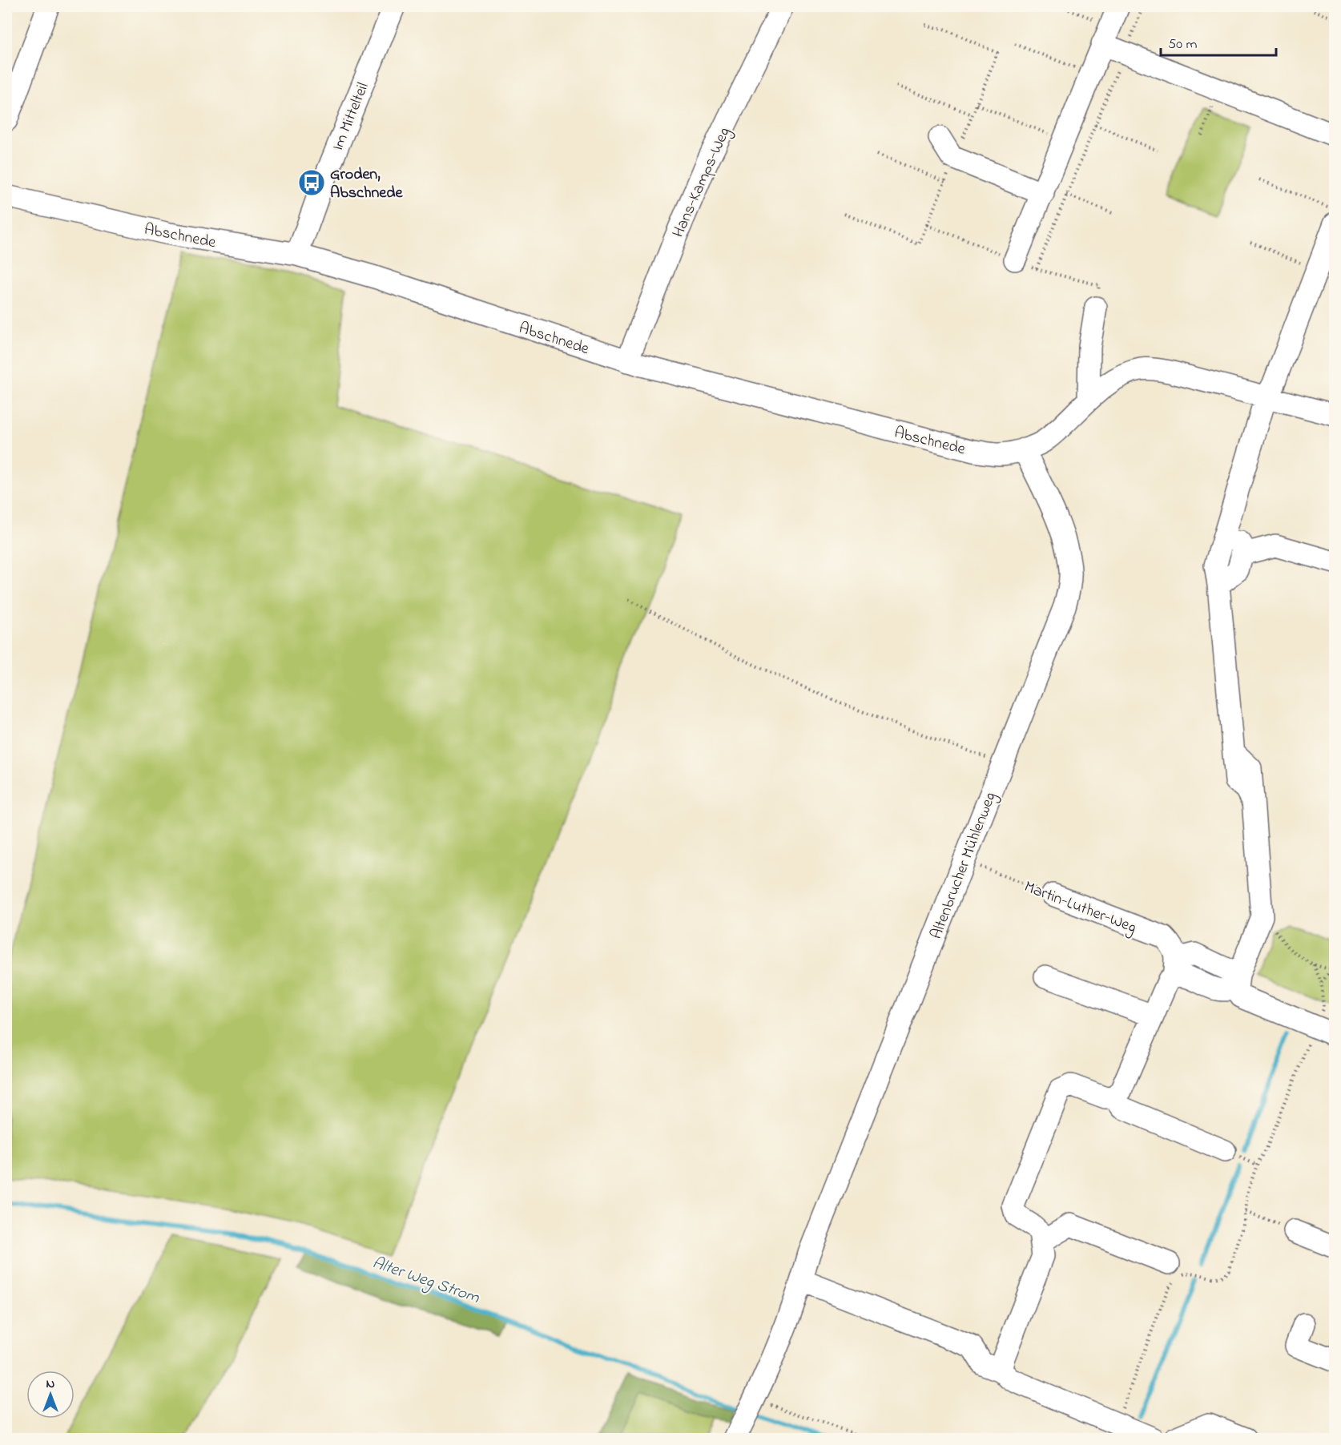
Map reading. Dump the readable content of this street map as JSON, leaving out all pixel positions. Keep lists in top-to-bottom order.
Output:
{
  "streets": {
    "street": [
      "Im Mittelteil",
      "Hans-Kamps-Weg",
      "Abschnede",
      "Altenbrucher Mühlenweg",
      "Martin-Luther-Weg"
    ]
  },
  "crossings": [
    ["Im Mittelteil", "Abschnede"],
    ["Hans-Kamps-Weg", "Abschnede"],
    ["Abschnede", "Altenbrucher Mühlenweg"]
  ],
  "water": ["Alter Weg Strom"],
  "places": {
    "bus stop": ["Groden, Abschnede"]
  },
  "scale_bar": "50 m",
  "north": "top"
}
